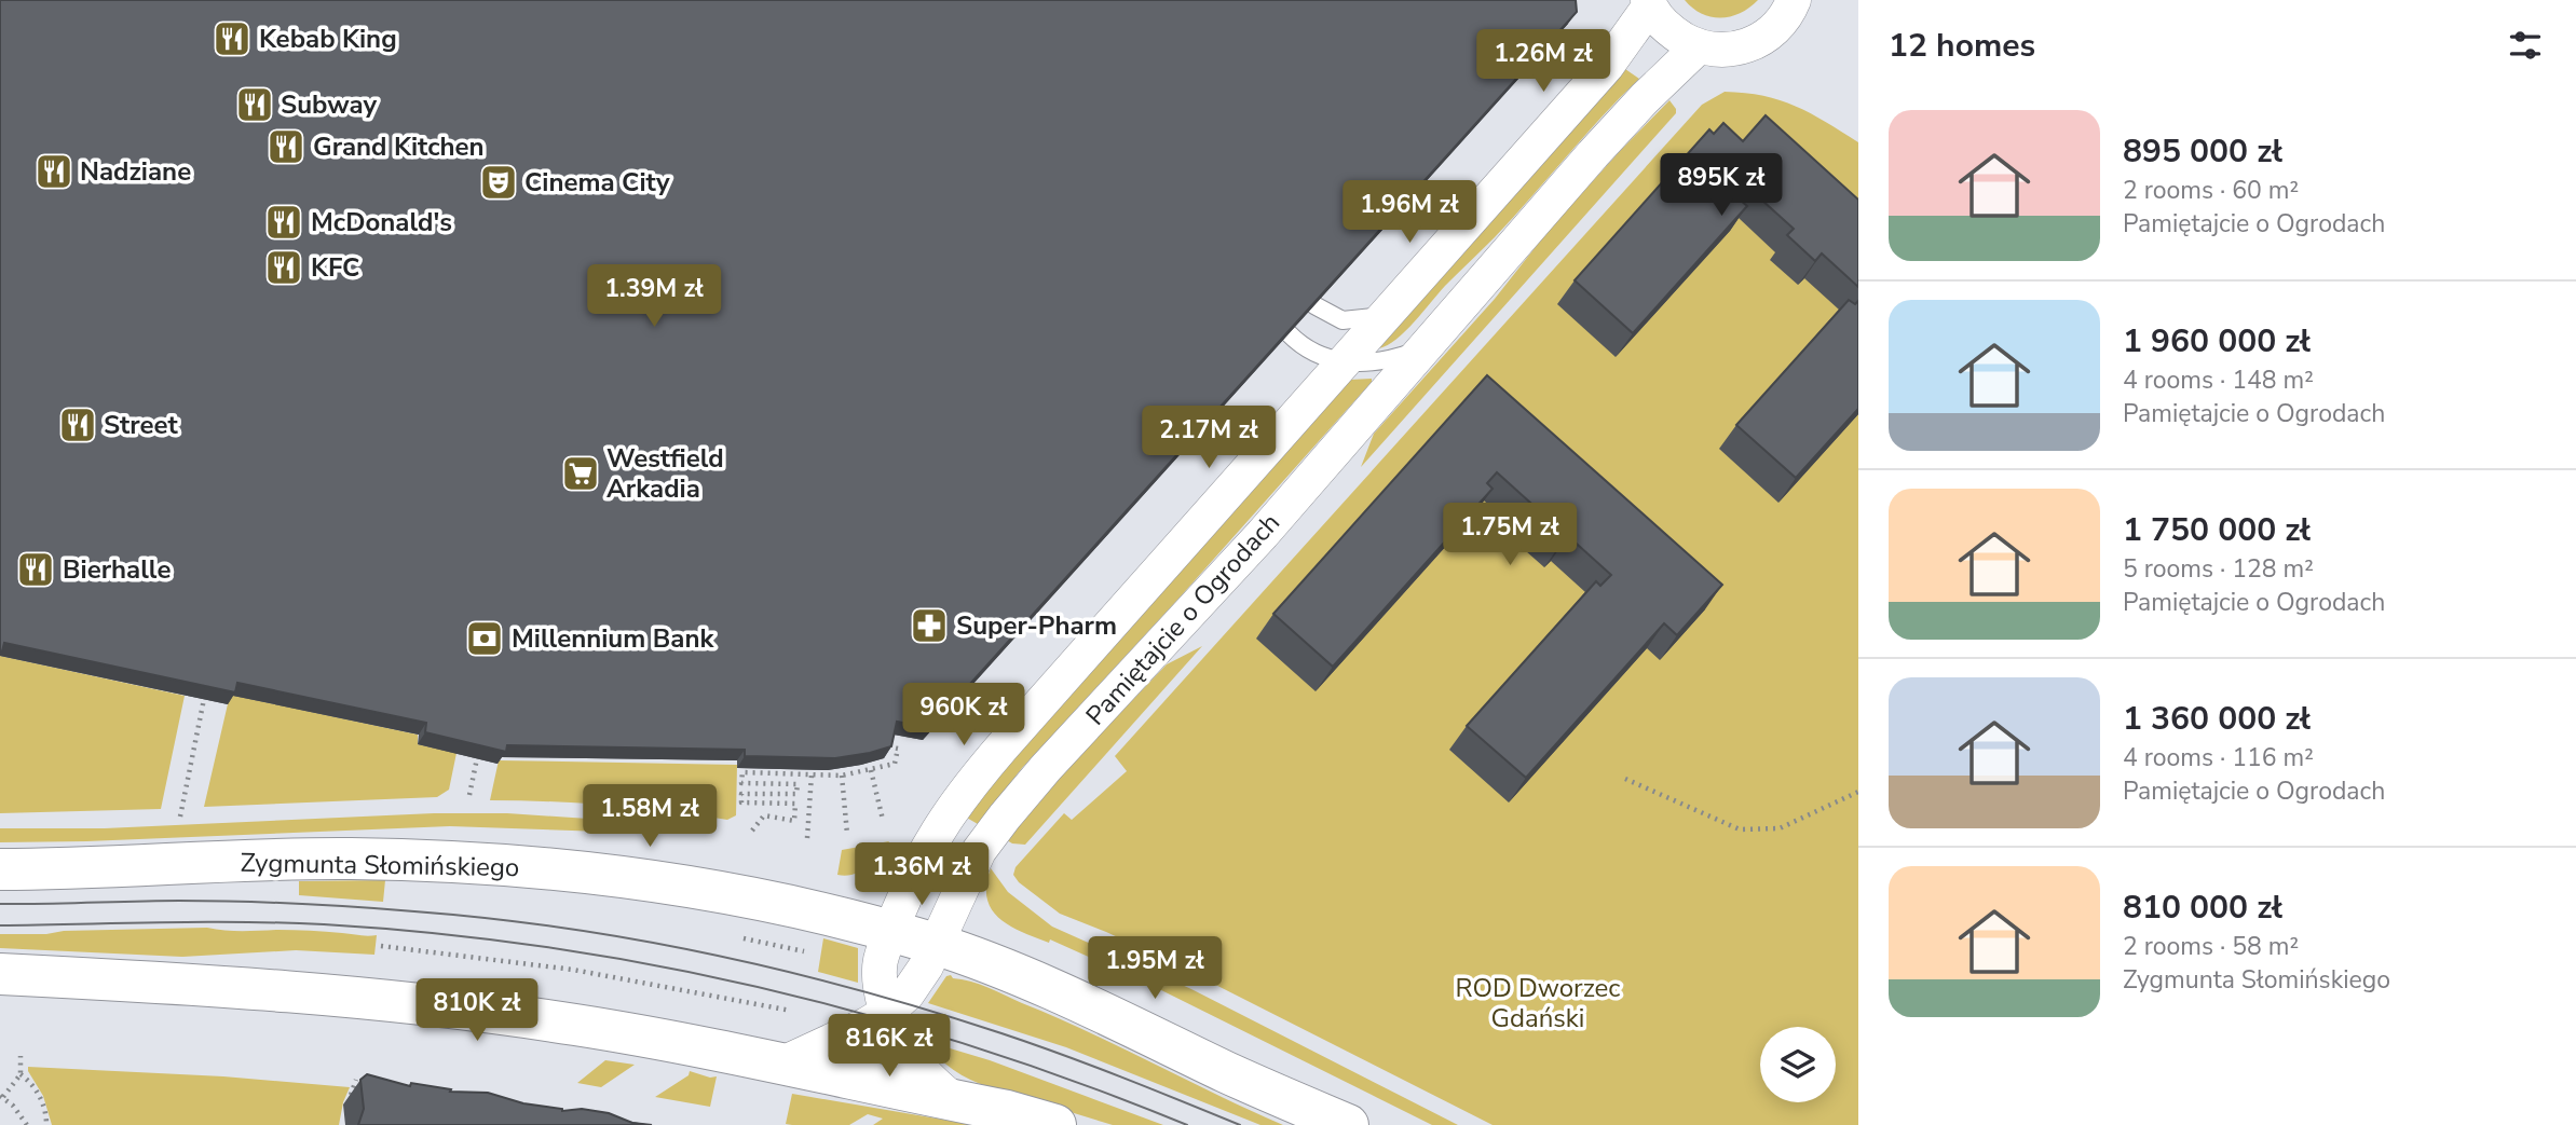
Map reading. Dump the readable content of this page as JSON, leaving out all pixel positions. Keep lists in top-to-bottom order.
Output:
{
  "streets": {
    "main road": ["Zygmunta Słomińskiego"],
    "street": ["Pamiętajcie o Ogrodach"]
  },
  "crossings": [
    ["Pamiętajcie o Ogrodach", "Zygmunta Słomińskiego"]
  ],
  "parks": ["ROD Dworzec Gdański"],
  "places": {
    "restaurant": [
      "Kebab King",
      "Subway",
      "Grand Kitchen",
      "Nadziane",
      "McDonald's",
      "KFC",
      "Street",
      "Bierhalle"
    ],
    "theatre": ["Cinema City"],
    "supermarket": ["Westfield Arkadia"],
    "pharmacy": ["Super-Pharm"],
    "bank": ["Millennium Bank"]
  },
  "page": {
    "heading": "12 homes",
    "price": [
      "1.26M zł",
      "895K zł",
      "1.96M zł",
      "1.39M zł",
      "2.17M zł",
      "1.75M zł",
      "960K zł",
      "1.58M zł",
      "1.36M zł",
      "1.95M zł",
      "810K zł",
      "816K zł"
    ],
    "list": [
      {
        "name": "895 000 zł",
        "note": "2 rooms · 60 m² · Pamiętajcie o Ogrodach"
      },
      {
        "name": "1 960 000 zł",
        "note": "4 rooms · 148 m² · Pamiętajcie o Ogrodach"
      },
      {
        "name": "1 750 000 zł",
        "note": "5 rooms · 128 m² · Pamiętajcie o Ogrodach"
      },
      {
        "name": "1 360 000 zł",
        "note": "4 rooms · 116 m² · Pamiętajcie o Ogrodach"
      },
      {
        "name": "810 000 zł",
        "note": "2 rooms · 58 m² · Zygmunta Słomińskiego"
      }
    ]
  }
}
